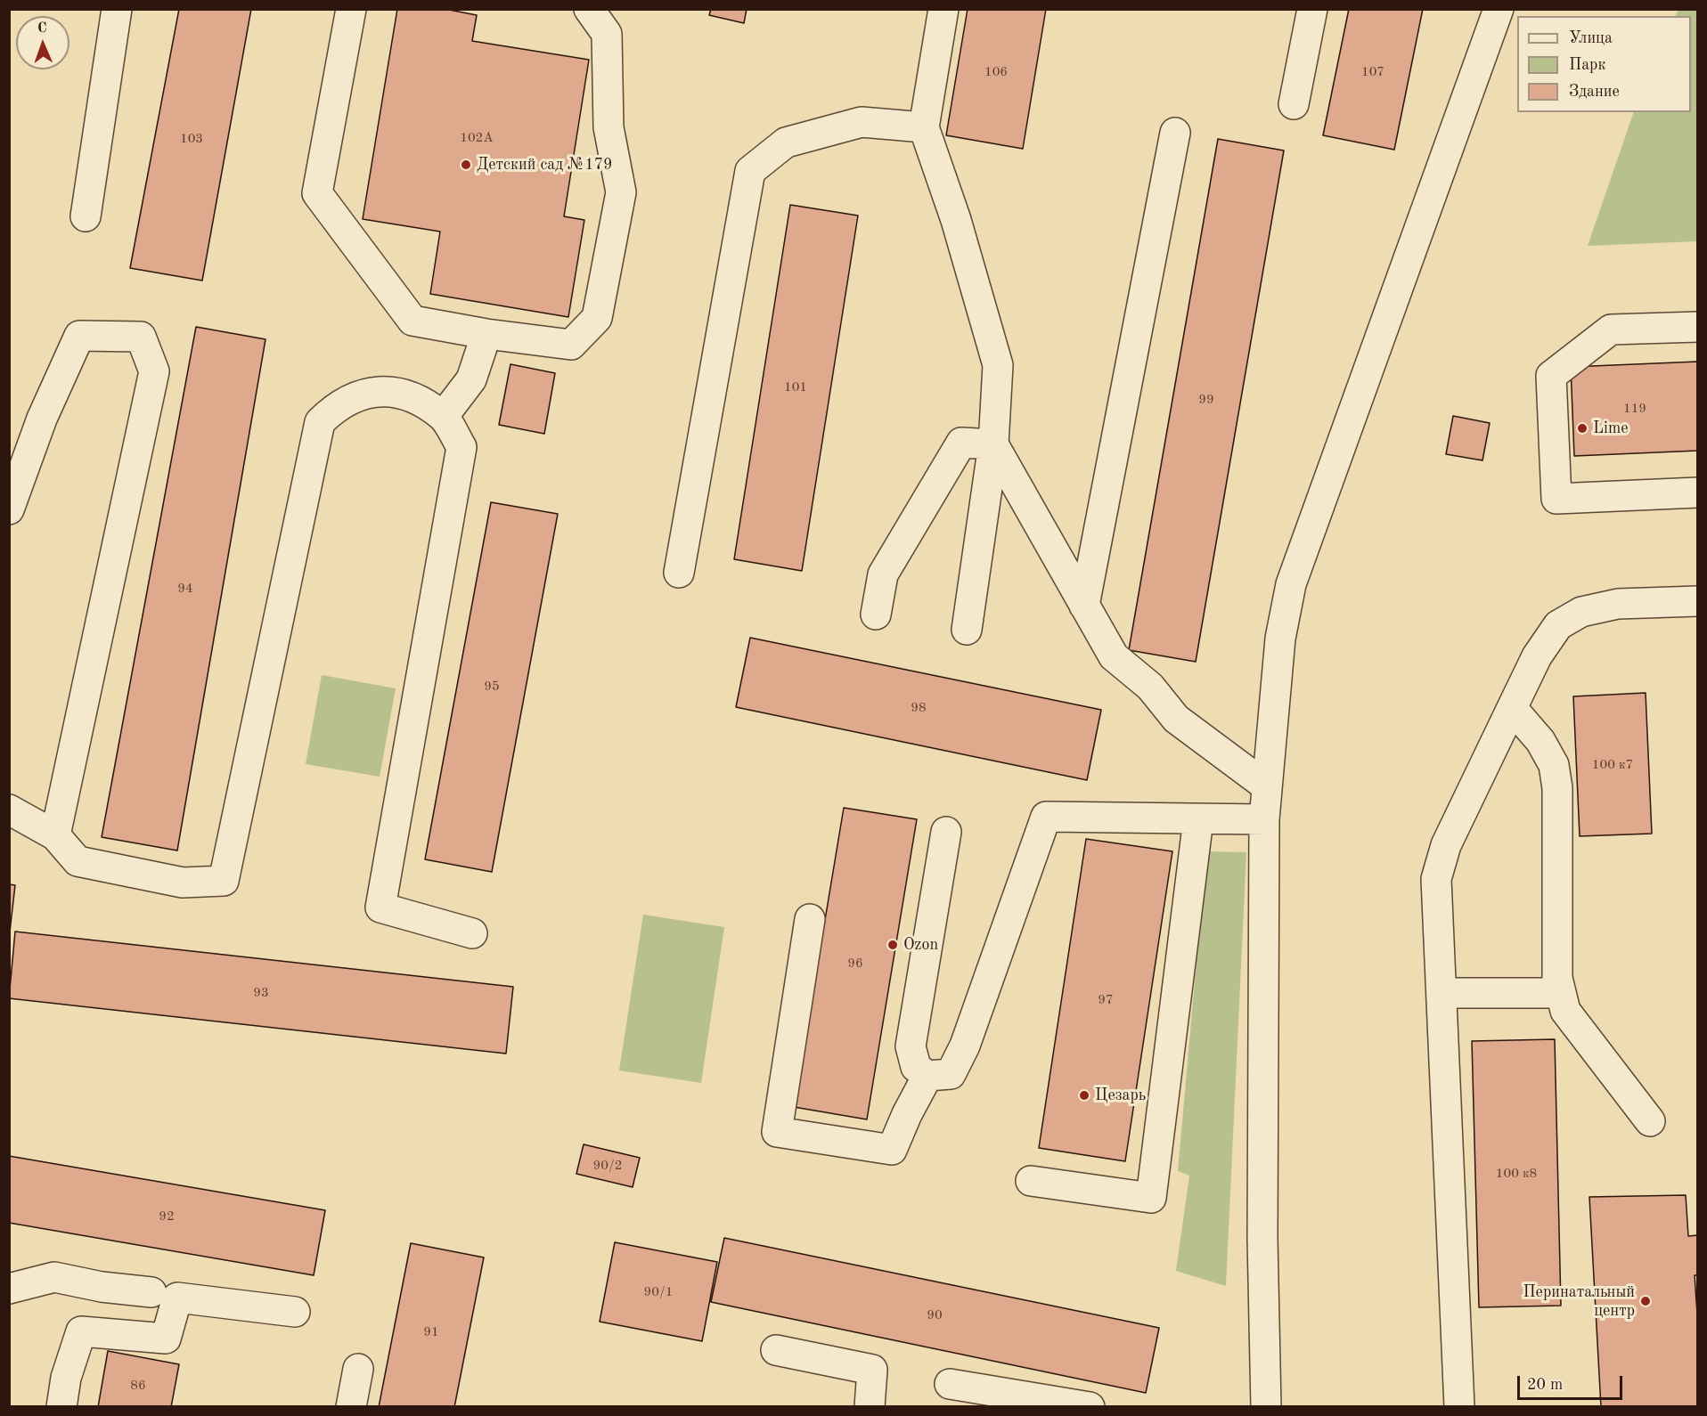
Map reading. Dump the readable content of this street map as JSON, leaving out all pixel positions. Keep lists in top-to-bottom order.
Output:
{
  "places": [
    "Детский сад №179",
    "Lime",
    "Ozon",
    "Цезарь",
    "Перинатальный центр"
  ],
  "house_numbers": [
    "106",
    "107",
    "102А",
    "103",
    "101",
    "99",
    "119",
    "94",
    "95",
    "98",
    "100 к7",
    "96",
    "93",
    "97",
    "90/2",
    "100 к8",
    "92",
    "90/1",
    "90",
    "91",
    "86"
  ],
  "legend": ["Улица", "Парк", "Здание"],
  "scale_bar": "20 m",
  "north": "top"
}
